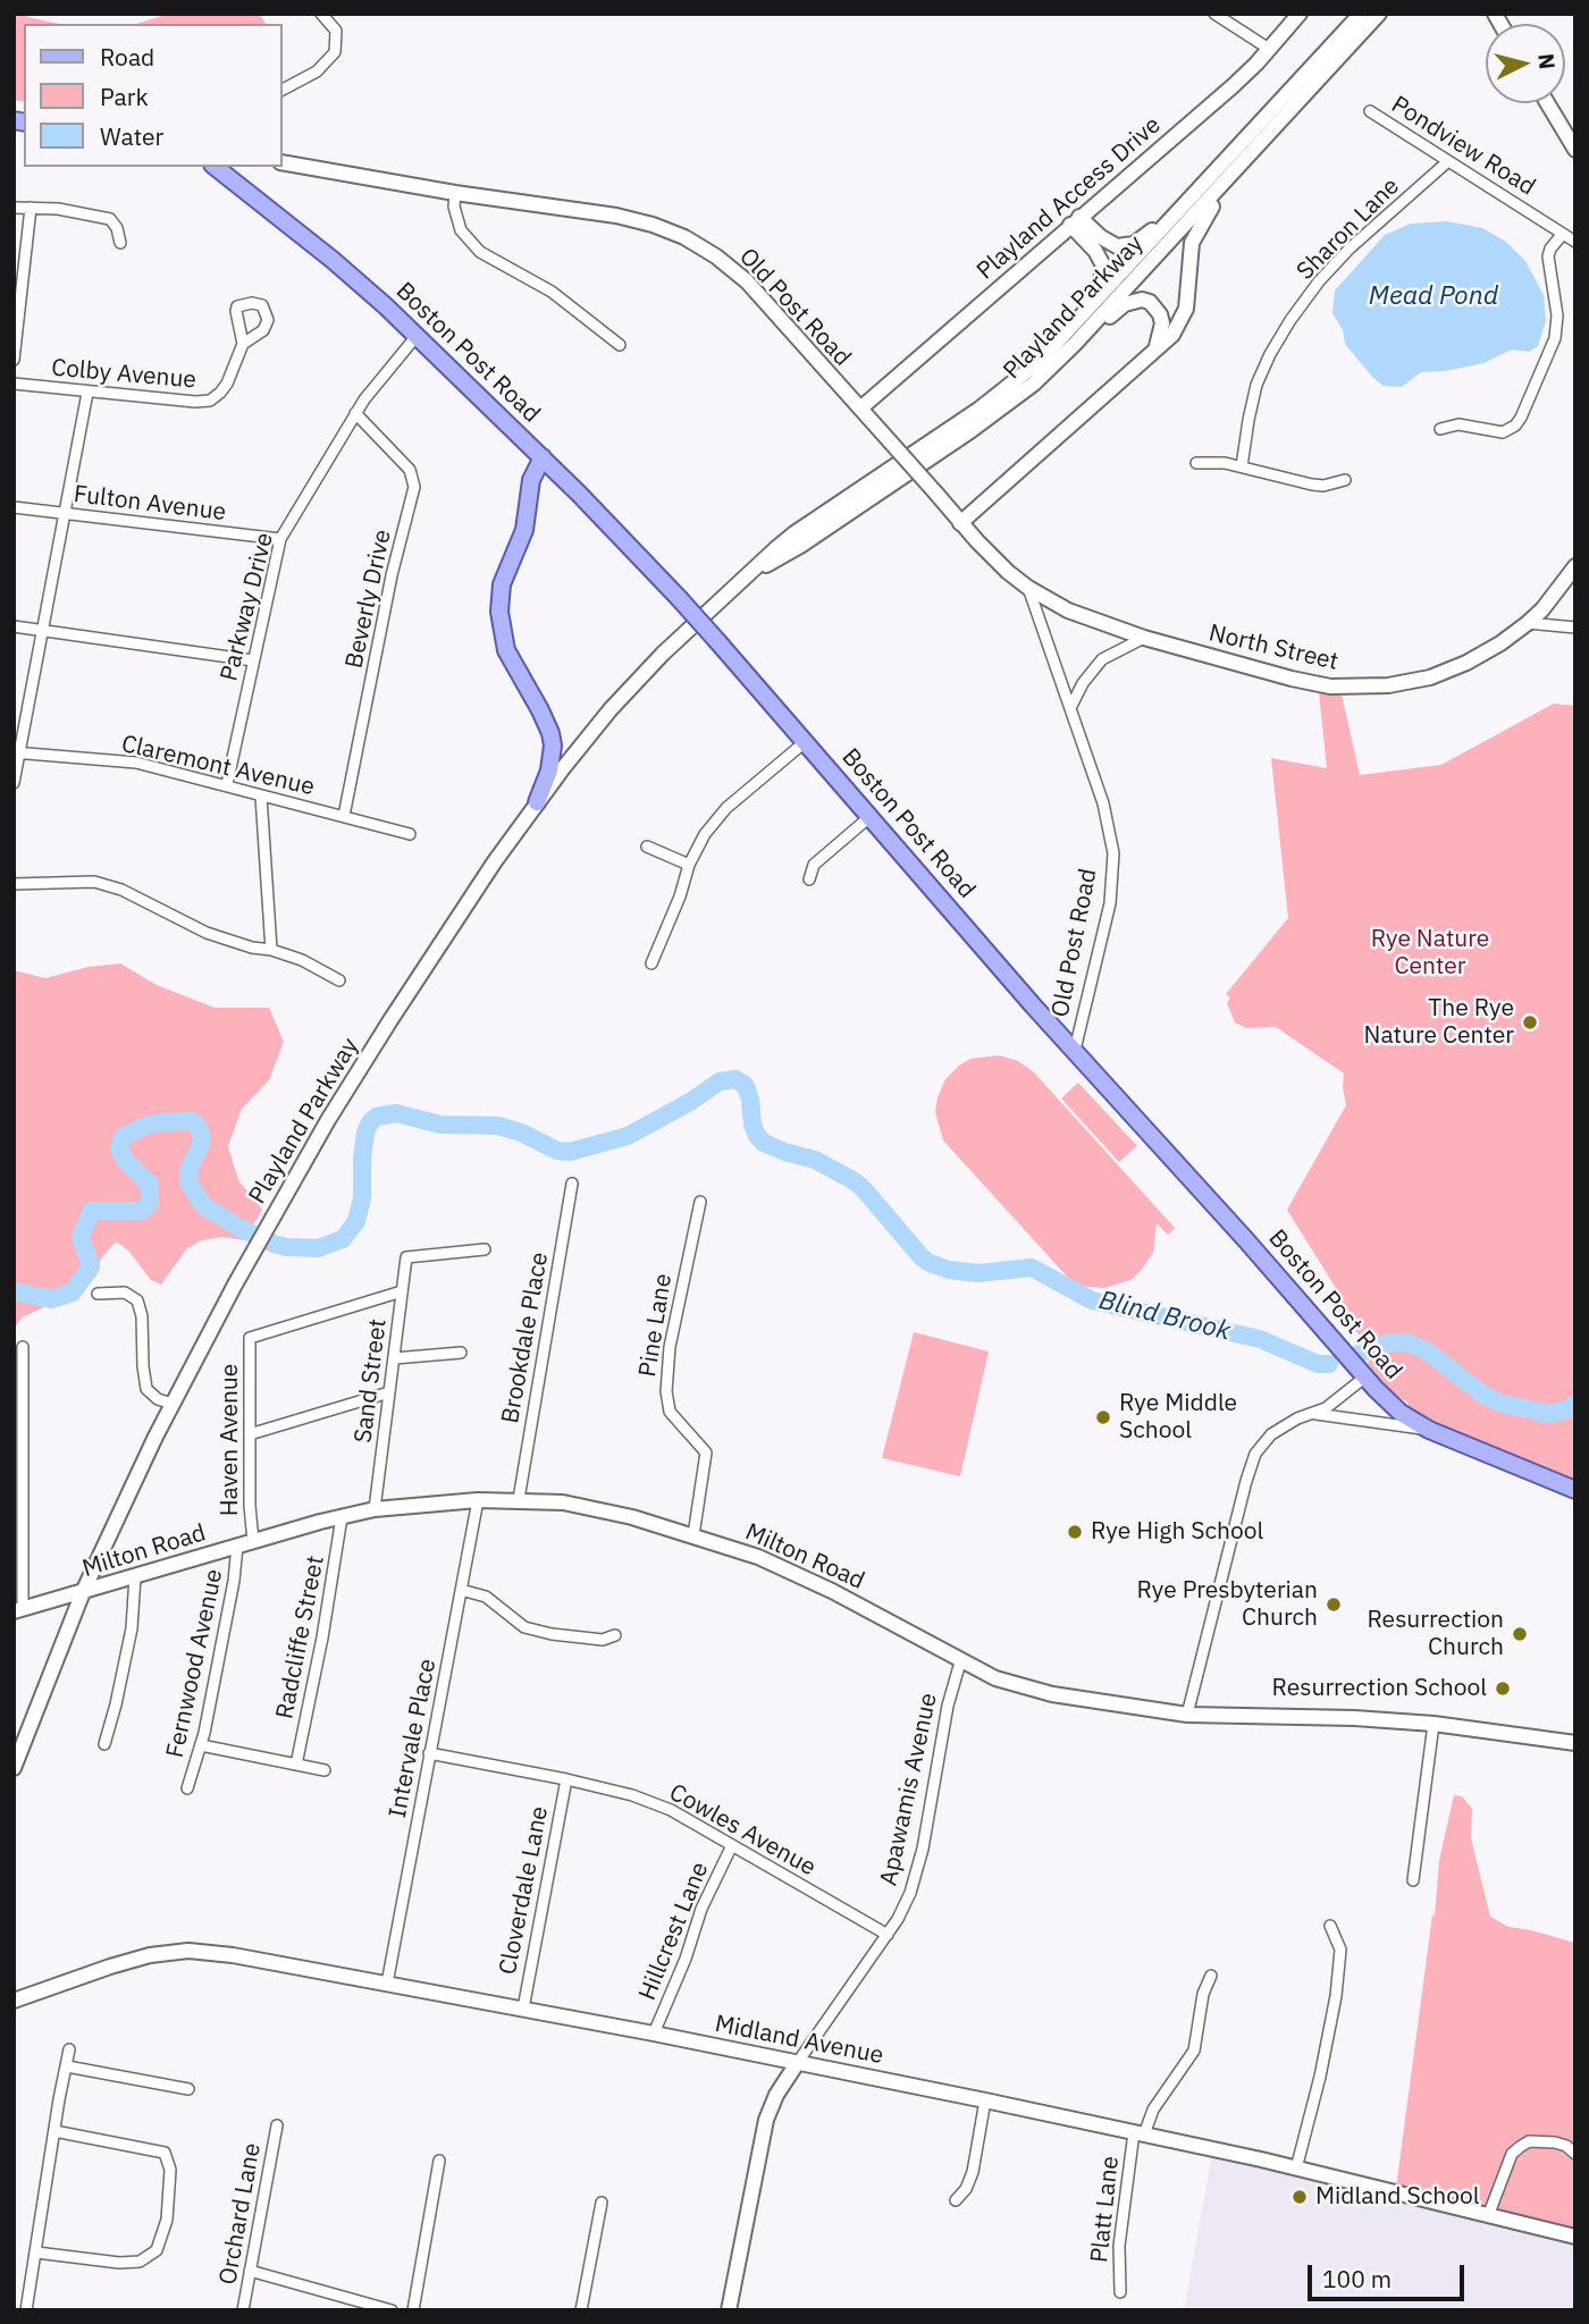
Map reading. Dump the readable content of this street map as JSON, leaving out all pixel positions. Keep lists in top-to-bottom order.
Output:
{
  "streets": {
    "main road": ["Boston Post Road"],
    "street": [
      "Pondview Road",
      "Playland Access Drive",
      "Sharon Lane",
      "Old Post Road",
      "Playland Parkway",
      "Colby Avenue",
      "Fulton Avenue",
      "Beverly Drive",
      "Parkway Drive",
      "North Street",
      "Claremont Avenue",
      "Pine Lane",
      "Brookdale Place",
      "Sand Street",
      "Haven Avenue",
      "Milton Road",
      "Radcliffe Street",
      "Fernwood Avenue",
      "Intervale Place",
      "Apawamis Avenue",
      "Cowles Avenue",
      "Cloverdale Lane",
      "Hillcrest Lane",
      "Midland Avenue",
      "Platt Lane",
      "Orchard Lane"
    ]
  },
  "crossings": [
    ["Pondview Road", "Sharon Lane"],
    ["Playland Access Drive", "Old Post Road"],
    ["Old Post Road", "Boston Post Road"],
    ["Old Post Road", "North Street"],
    ["Playland Parkway", "Milton Road"],
    ["Boston Post Road", "Parkway Drive"],
    ["Fulton Avenue", "Parkway Drive"],
    ["Beverly Drive", "Parkway Drive"],
    ["Beverly Drive", "Claremont Avenue"],
    ["Parkway Drive", "Claremont Avenue"],
    ["Pine Lane", "Milton Road"],
    ["Brookdale Place", "Milton Road"],
    ["Sand Street", "Haven Avenue"],
    ["Sand Street", "Milton Road"],
    ["Haven Avenue", "Milton Road"],
    ["Milton Road", "Radcliffe Street"],
    ["Milton Road", "Fernwood Avenue"],
    ["Milton Road", "Intervale Place"],
    ["Milton Road", "Apawamis Avenue"],
    ["Intervale Place", "Cowles Avenue"],
    ["Intervale Place", "Midland Avenue"],
    ["Apawamis Avenue", "Cowles Avenue"],
    ["Apawamis Avenue", "Midland Avenue"],
    ["Cowles Avenue", "Cloverdale Lane"],
    ["Cowles Avenue", "Hillcrest Lane"],
    ["Cloverdale Lane", "Midland Avenue"],
    ["Hillcrest Lane", "Midland Avenue"],
    ["Midland Avenue", "Platt Lane"]
  ],
  "water": ["Mead Pond", "Blind Brook"],
  "parks": ["Rye Nature Center"],
  "places": [
    "The Rye Nature Center",
    "Rye Middle School",
    "Rye High School",
    "Rye Presbyterian Church",
    "Resurrection Church",
    "Resurrection School",
    "Midland School"
  ],
  "legend": ["Road", "Park", "Water"],
  "scale_bar": "100 m",
  "north": "right"
}
